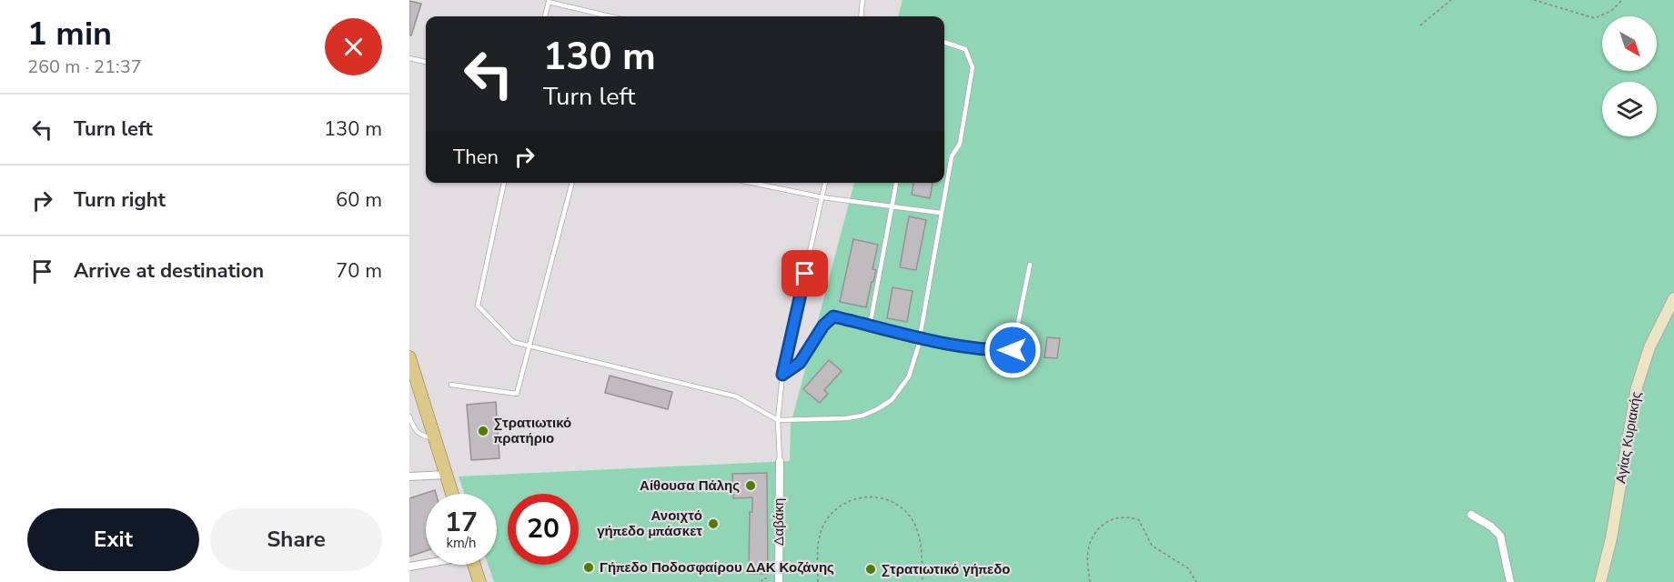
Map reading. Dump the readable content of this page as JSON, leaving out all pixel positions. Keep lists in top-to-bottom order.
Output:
{
  "streets": {
    "street": ["Αγίας Κυριακής", "Δαβάκη"]
  },
  "places": [
    "Στρατιωτικό πρατήριο",
    "Αίθουσα Πάλης",
    "Ανοιχτό γήπεδο μπάσκετ",
    "Γήπεδο Ποδοσφαίρου ΔΑΚ Κοζάνης",
    "Στρατιωτικό γήπεδο"
  ],
  "north": "bottom right",
  "page": {
    "heading": ["1 min", "260 m · 21:37"],
    "turn": ["130 m", "Turn left"],
    "list": [
      {
        "name": "Turn left",
        "value": "130 m"
      },
      {
        "name": "Turn right",
        "value": "60 m"
      },
      {
        "name": "Arrive at destination",
        "value": "70 m"
      }
    ],
    "then": "Then",
    "speed": "17 km/h",
    "limit": "20",
    "buttons": ["Exit", "Share"]
  }
}
